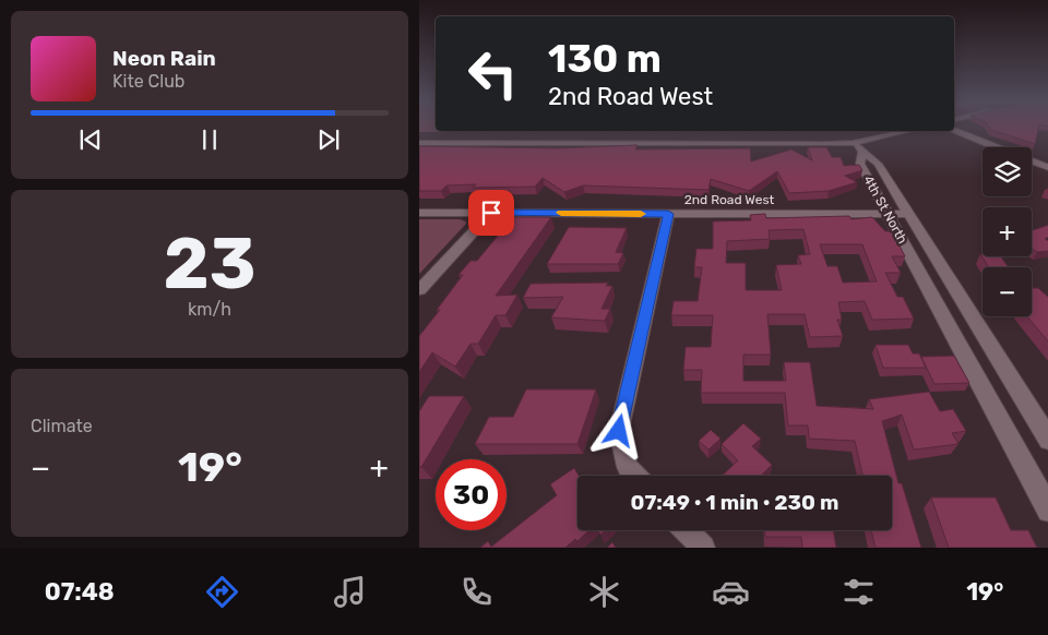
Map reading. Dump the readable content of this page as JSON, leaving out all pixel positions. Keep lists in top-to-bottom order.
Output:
{
  "streets": {
    "street": ["2nd Road West", "4th St North"]
  },
  "crossings": [
    ["2nd Road West", "4th St North"]
  ],
  "page": {
    "turn": ["130 m", "2nd Road West"],
    "song": ["Neon Rain", "Kite Club"],
    "map_buttons": ["+", "−"],
    "tile": [
      ["23", "km/h"],
      "Climate"
    ],
    "heat": ["−", "19°", "+"],
    "limit": "30",
    "trip": "07:49 · 1 min · 230 m",
    "tabs": ["07:48", "19°"]
  }
}
